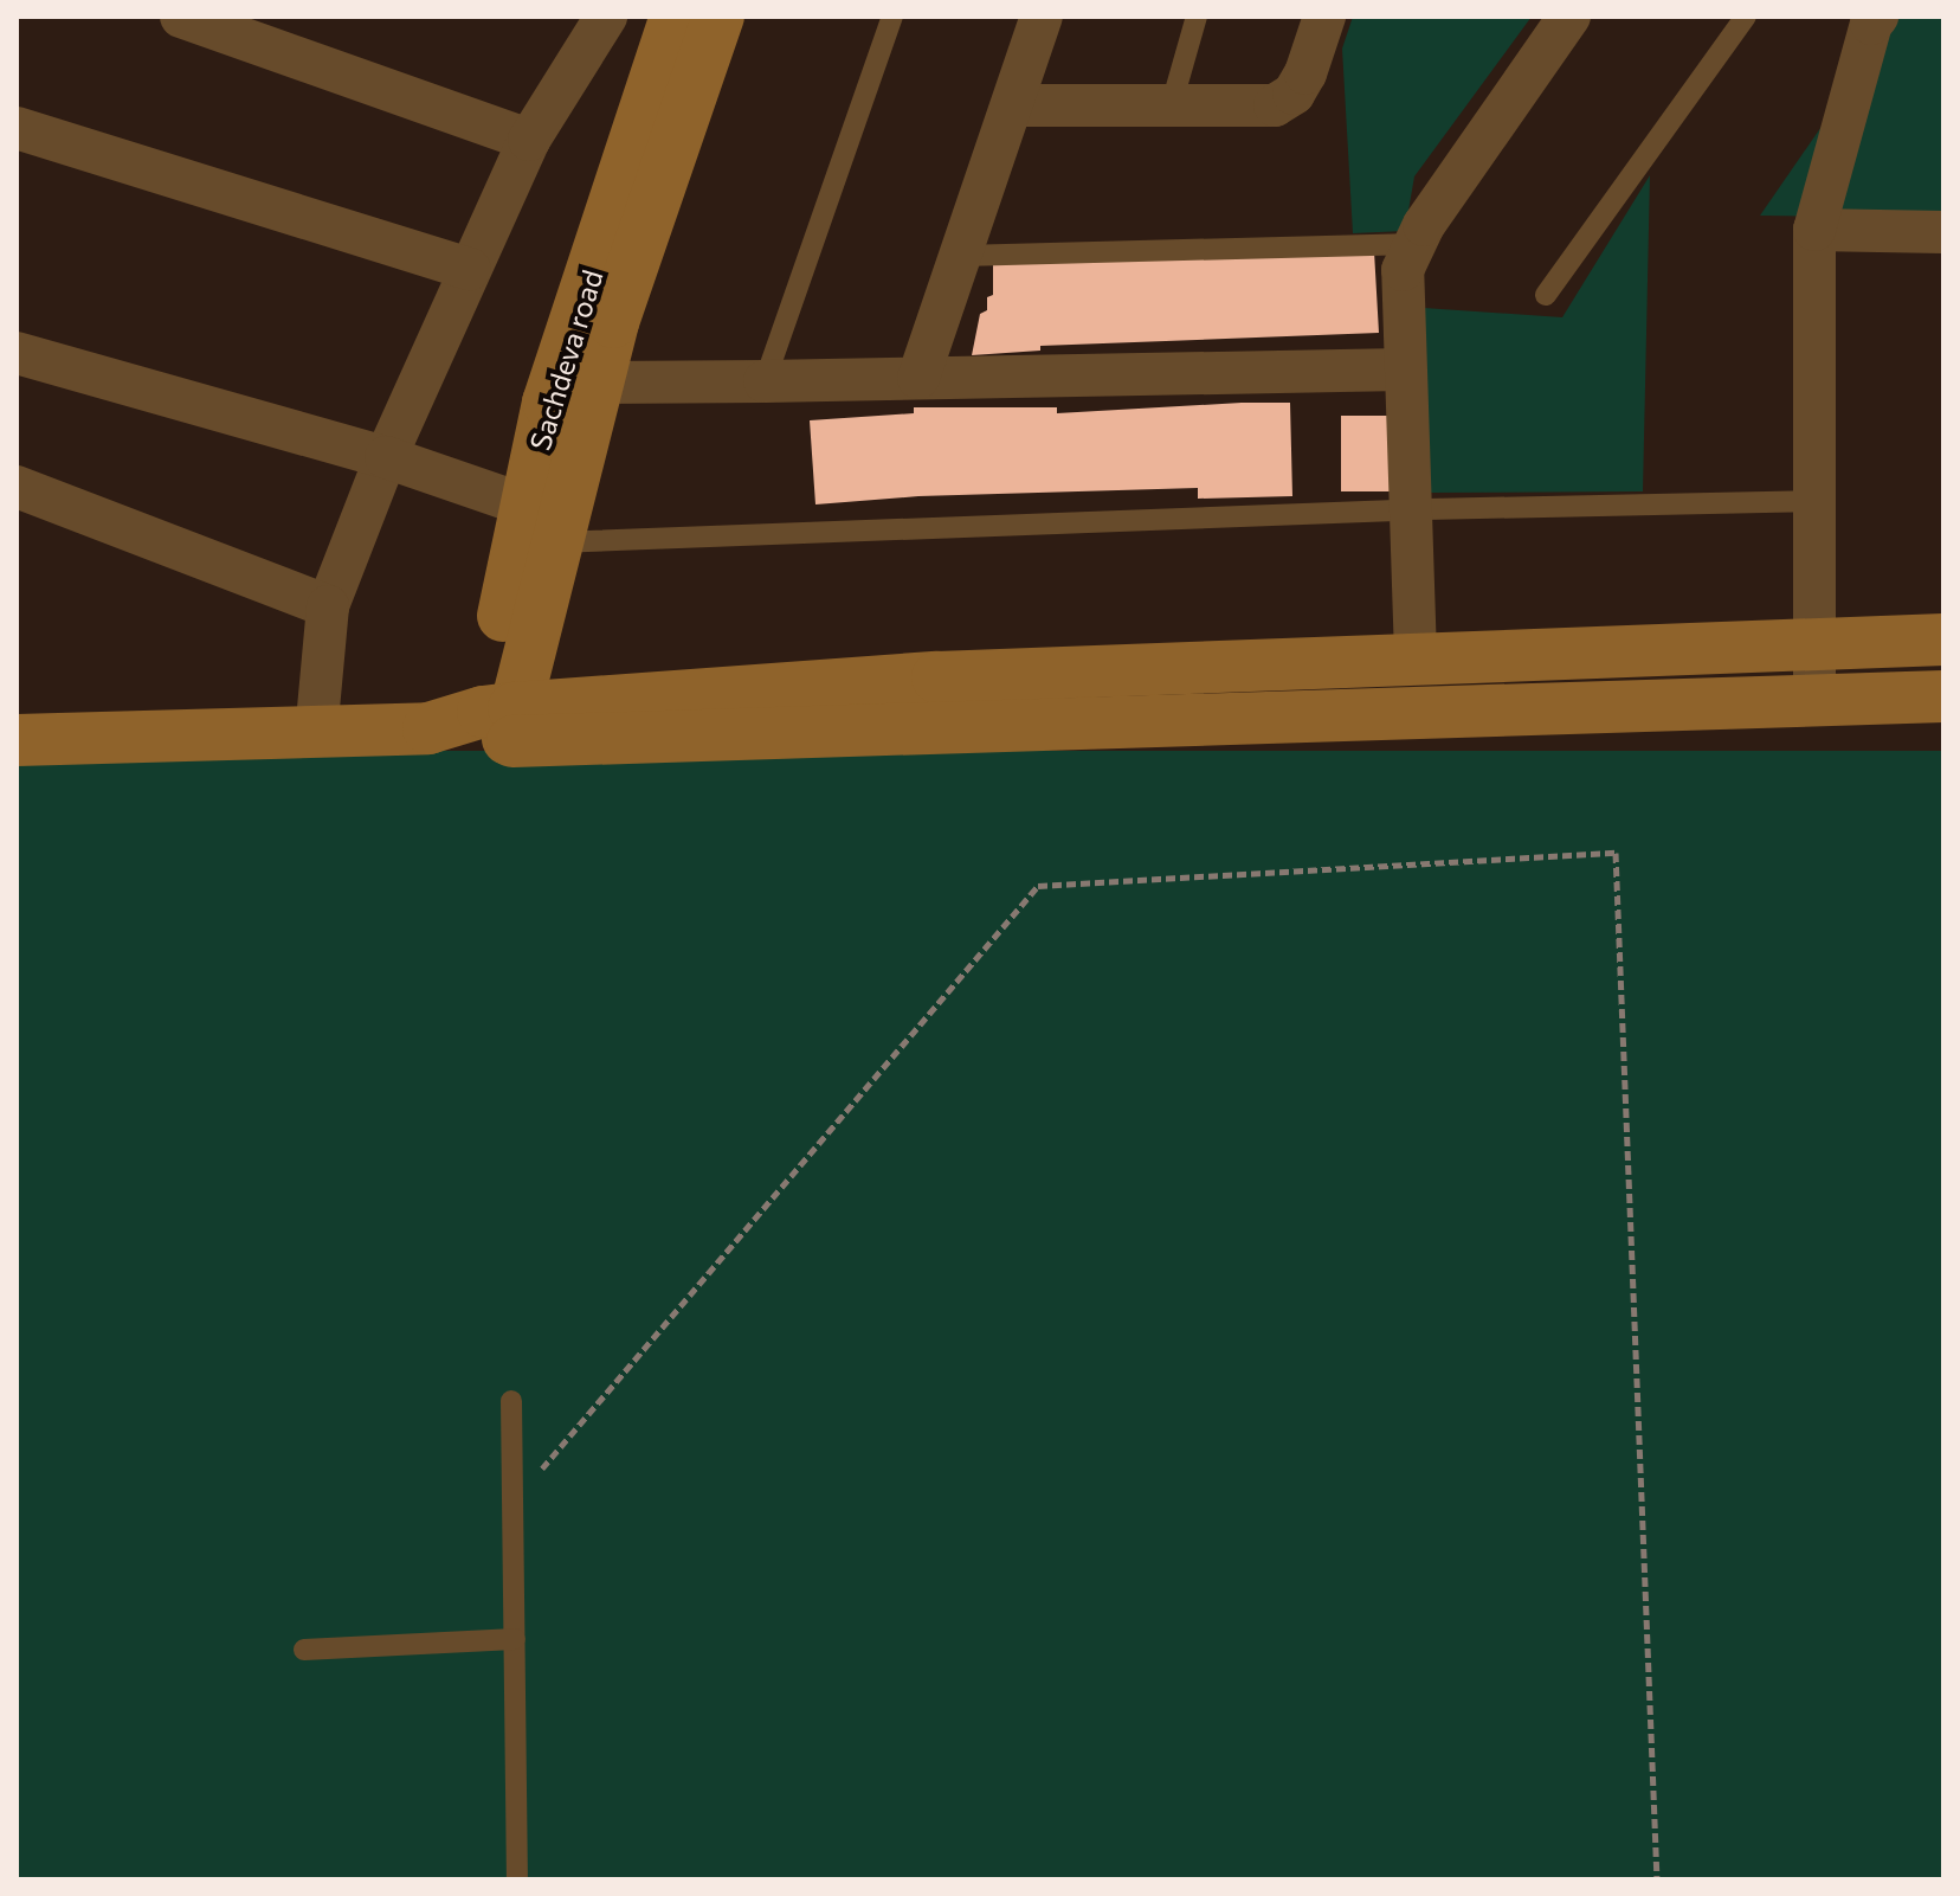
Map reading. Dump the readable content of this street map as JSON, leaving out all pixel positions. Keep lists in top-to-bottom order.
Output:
{
  "streets": {
    "street": ["Sachdeva road"]
  }
}
